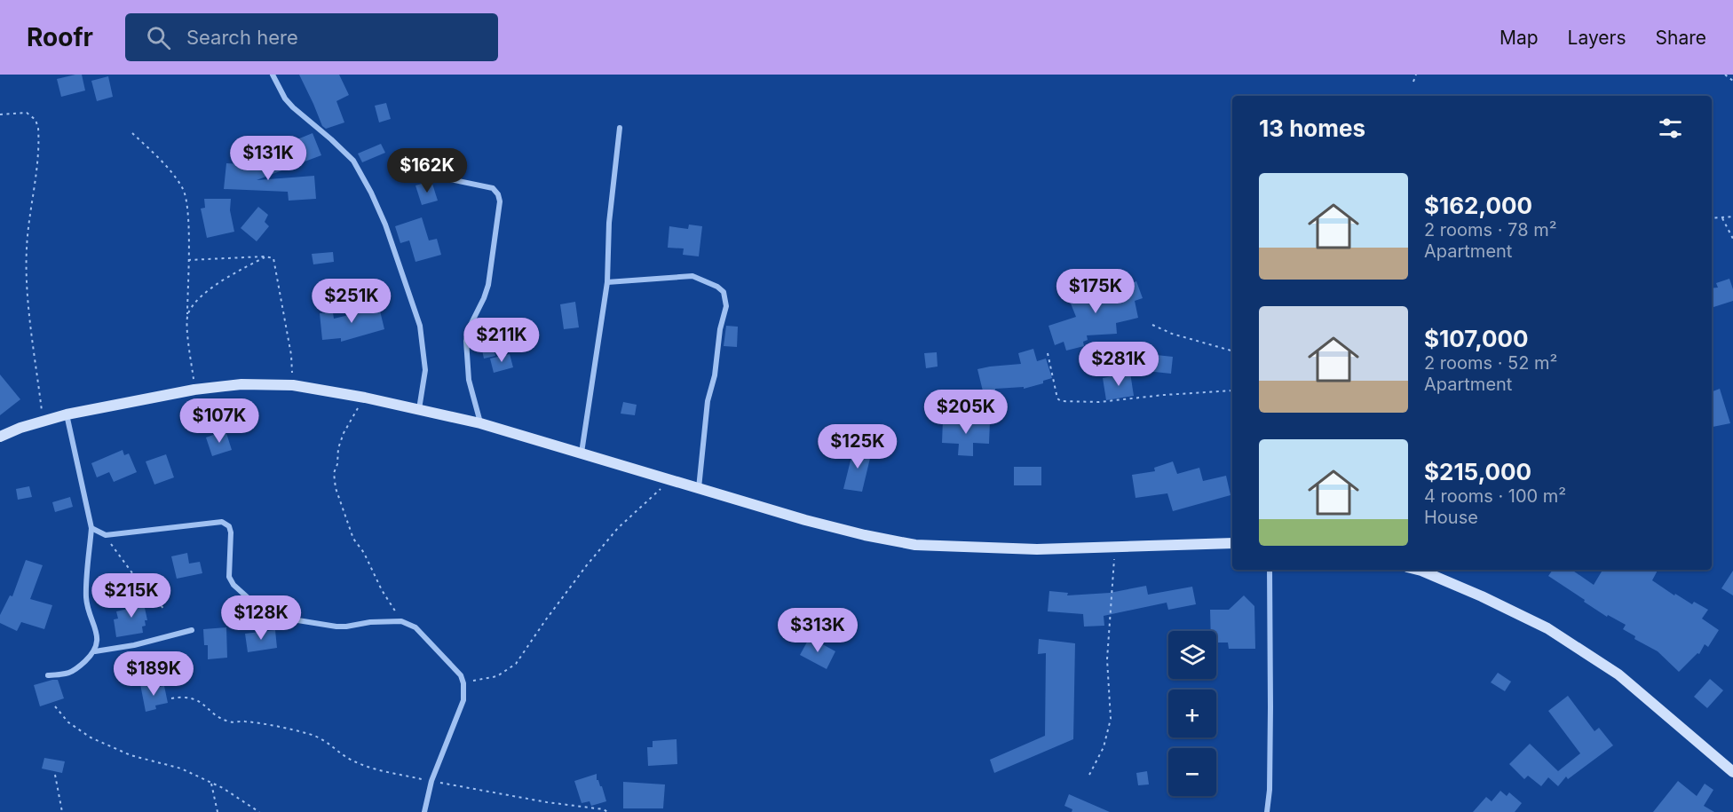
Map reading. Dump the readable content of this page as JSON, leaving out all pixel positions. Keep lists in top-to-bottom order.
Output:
{
  "page": {
    "header": "Roofr",
    "search": "Search here",
    "nav": ["Map", "Layers", "Share"],
    "heading": "13 homes",
    "price": [
      "$131K",
      "$162K",
      "$175K",
      "$251K",
      "$211K",
      "$281K",
      "$205K",
      "$107K",
      "$125K",
      "$215K",
      "$128K",
      "$313K",
      "$189K"
    ],
    "list": [
      {
        "name": "$162,000",
        "note": "2 rooms · 78 m² · Apartment"
      },
      {
        "name": "$107,000",
        "note": "2 rooms · 52 m² · Apartment"
      },
      {
        "name": "$215,000",
        "note": "4 rooms · 100 m² · House"
      }
    ],
    "map_buttons": ["+", "−"]
  }
}
